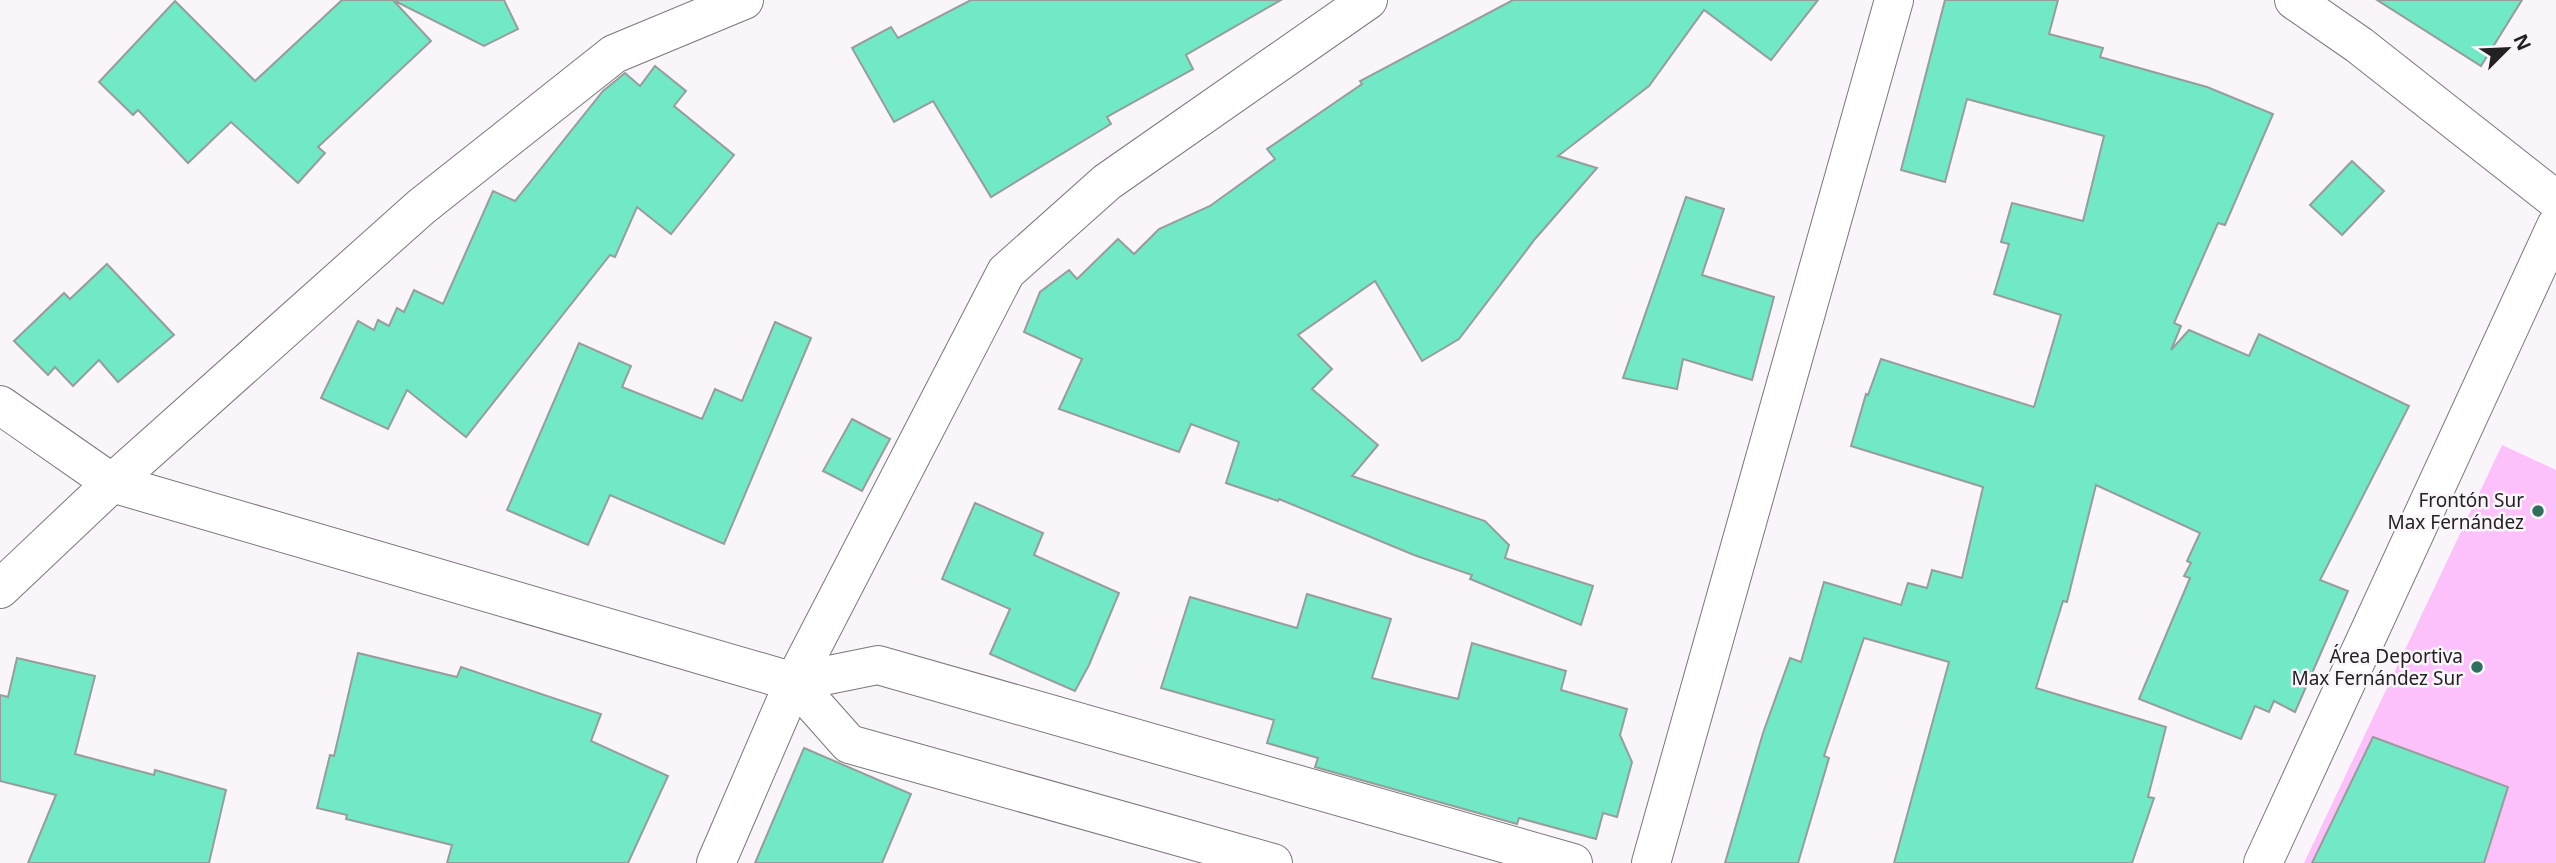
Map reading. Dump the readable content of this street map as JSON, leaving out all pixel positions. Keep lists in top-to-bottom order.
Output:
{
  "places": ["Frontón Sur Max Fernández", "Área Deportiva Max Fernández Sur"],
  "north": "top right"
}
